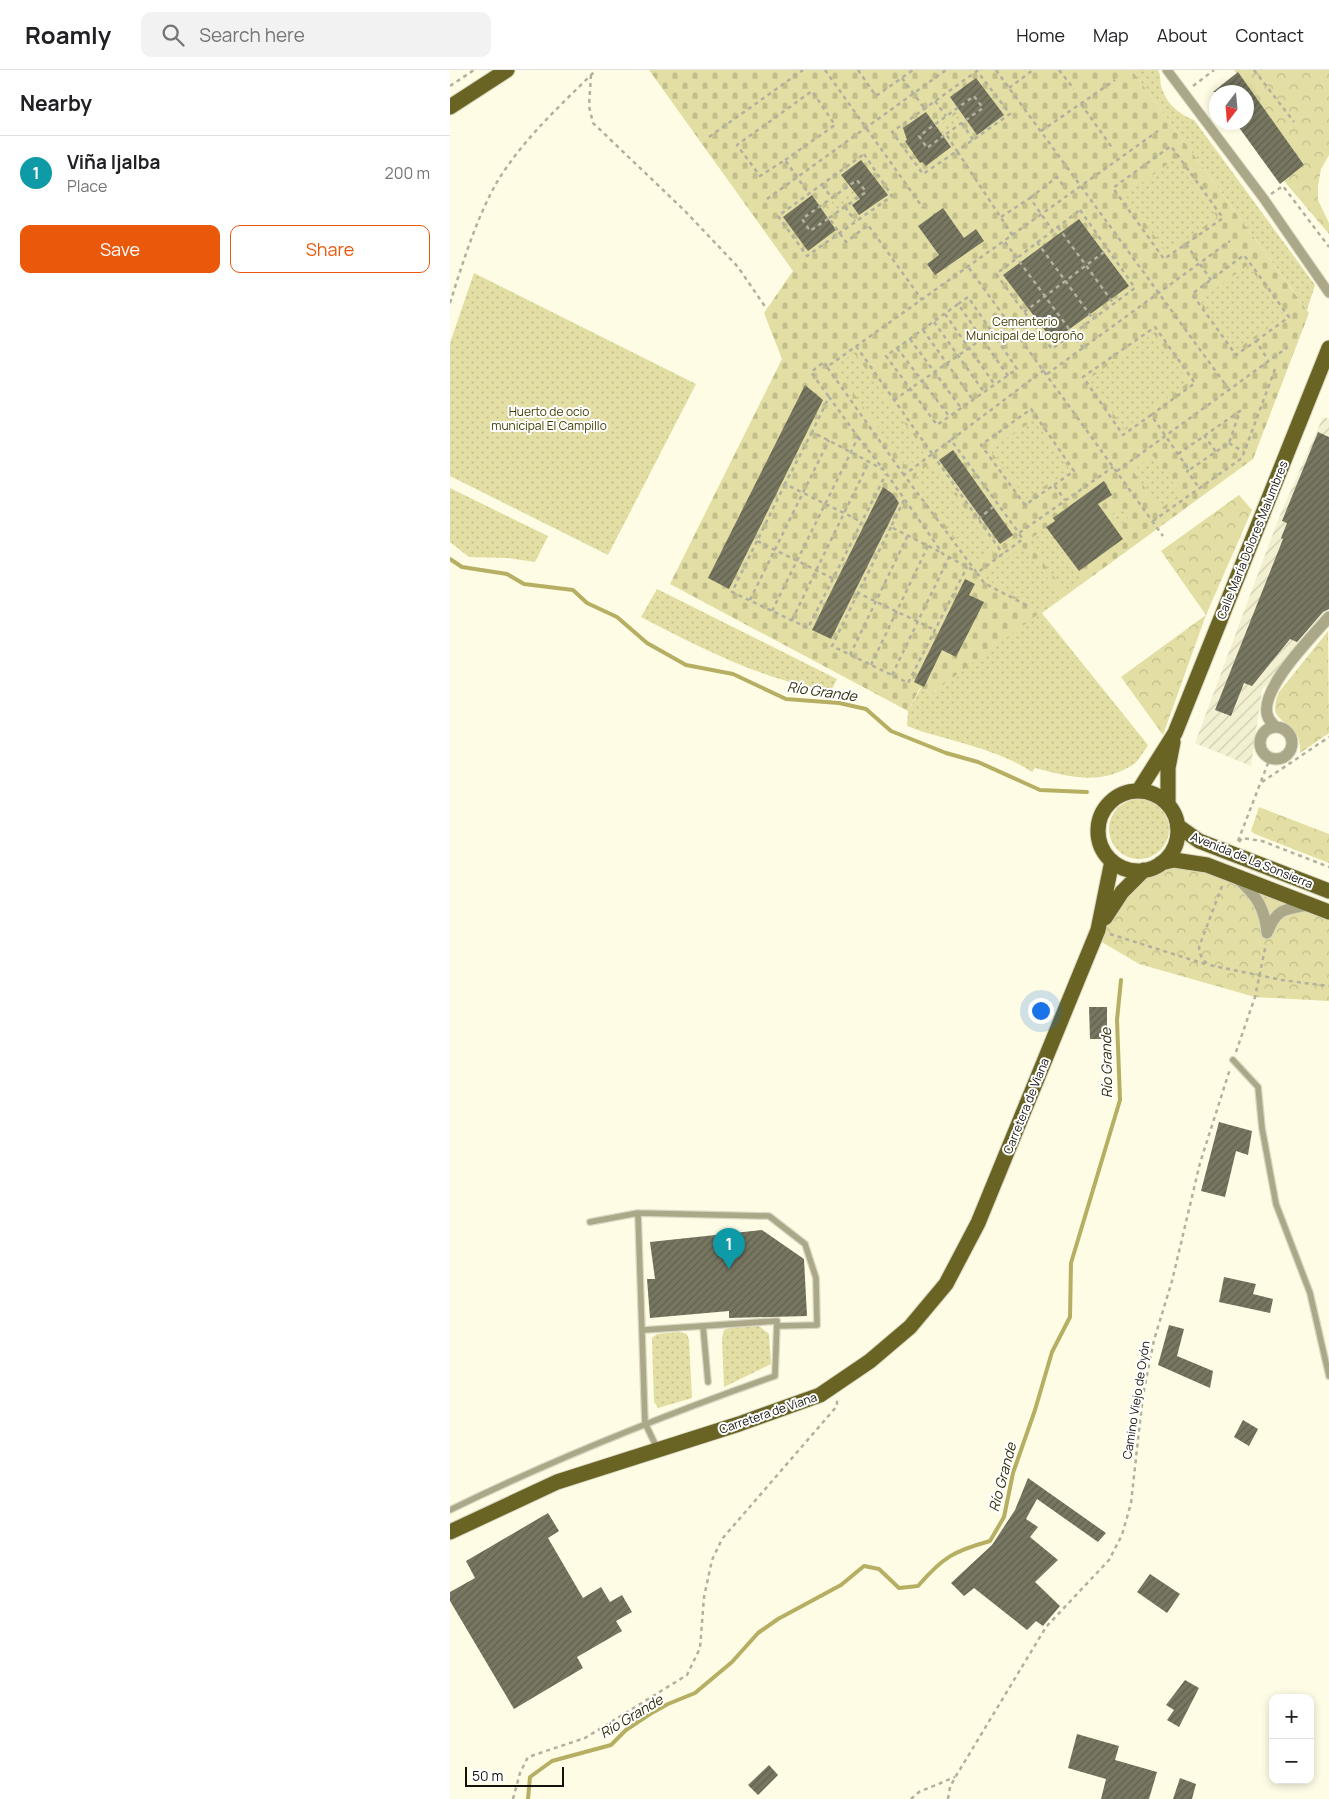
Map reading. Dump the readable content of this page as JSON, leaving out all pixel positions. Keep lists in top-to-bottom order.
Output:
{
  "streets": {
    "main road": ["Calle María Dolores Malumbres", "Avenida de La Sonsierra", "Carretera de Viana"],
    "path": ["Camino Viejo de Oyón"]
  },
  "crossings": [
    ["Calle María Dolores Malumbres", "Avenida de La Sonsierra"],
    ["Calle María Dolores Malumbres", "Carretera de Viana"],
    ["Avenida de La Sonsierra", "Carretera de Viana"]
  ],
  "water": ["Río Grande"],
  "parks": ["Cementerio Municipal de Logroño", "Huerto de ocio municipal El Campillo"],
  "scale_bar": "50 m",
  "north": "bottom",
  "page": {
    "header": "Roamly",
    "search": "Search here",
    "nav": [
      "Home",
      "Map",
      "About",
      "Contact"
    ],
    "heading": "Nearby",
    "list": [
      {
        "mark": "1",
        "name": "Viña Ijalba",
        "note": "Place",
        "value": "200 m"
      }
    ],
    "buttons": ["Save", "Share"],
    "pins": "1",
    "map_buttons": ["+", "−"],
    "scale": "50 m"
  }
}
